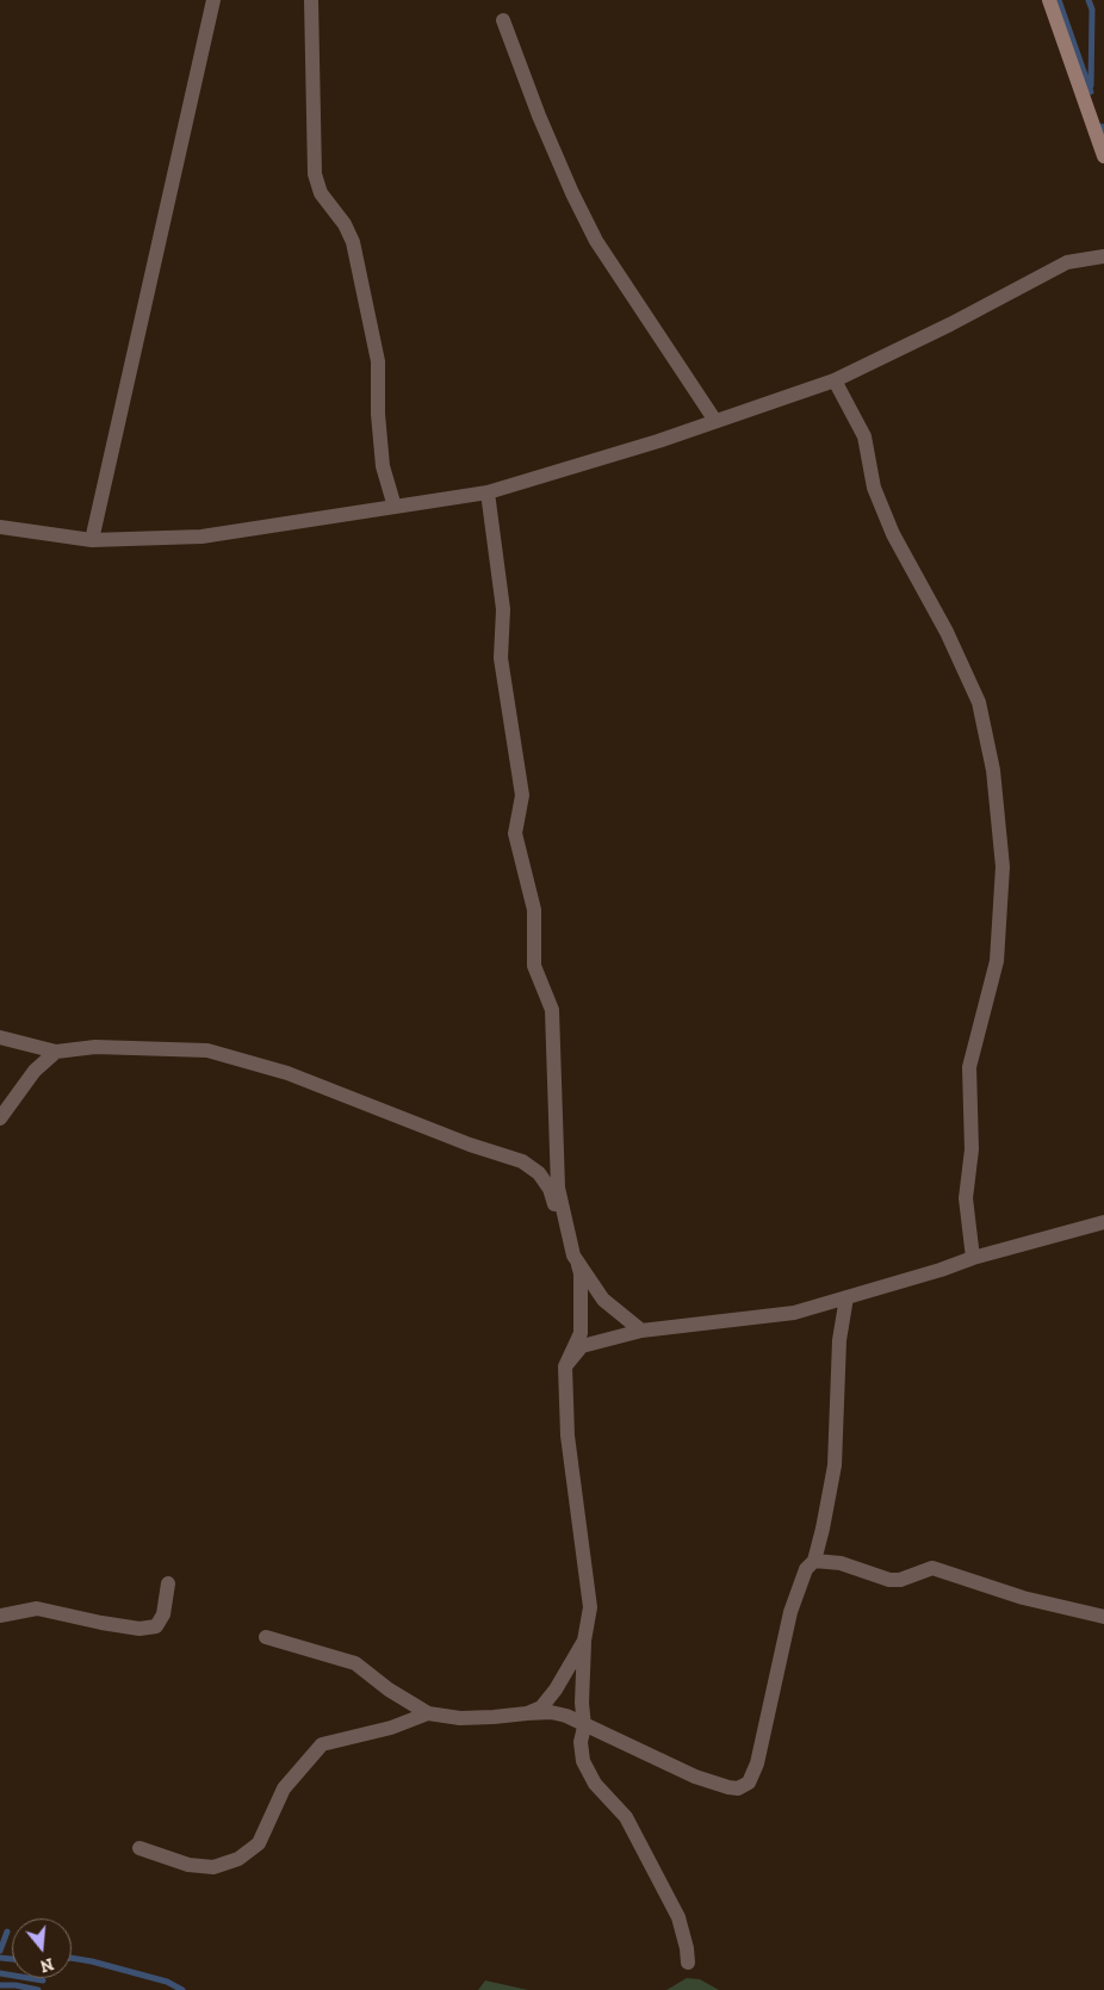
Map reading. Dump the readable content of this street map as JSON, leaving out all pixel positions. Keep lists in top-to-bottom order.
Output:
{
  "north": "bottom"
}
